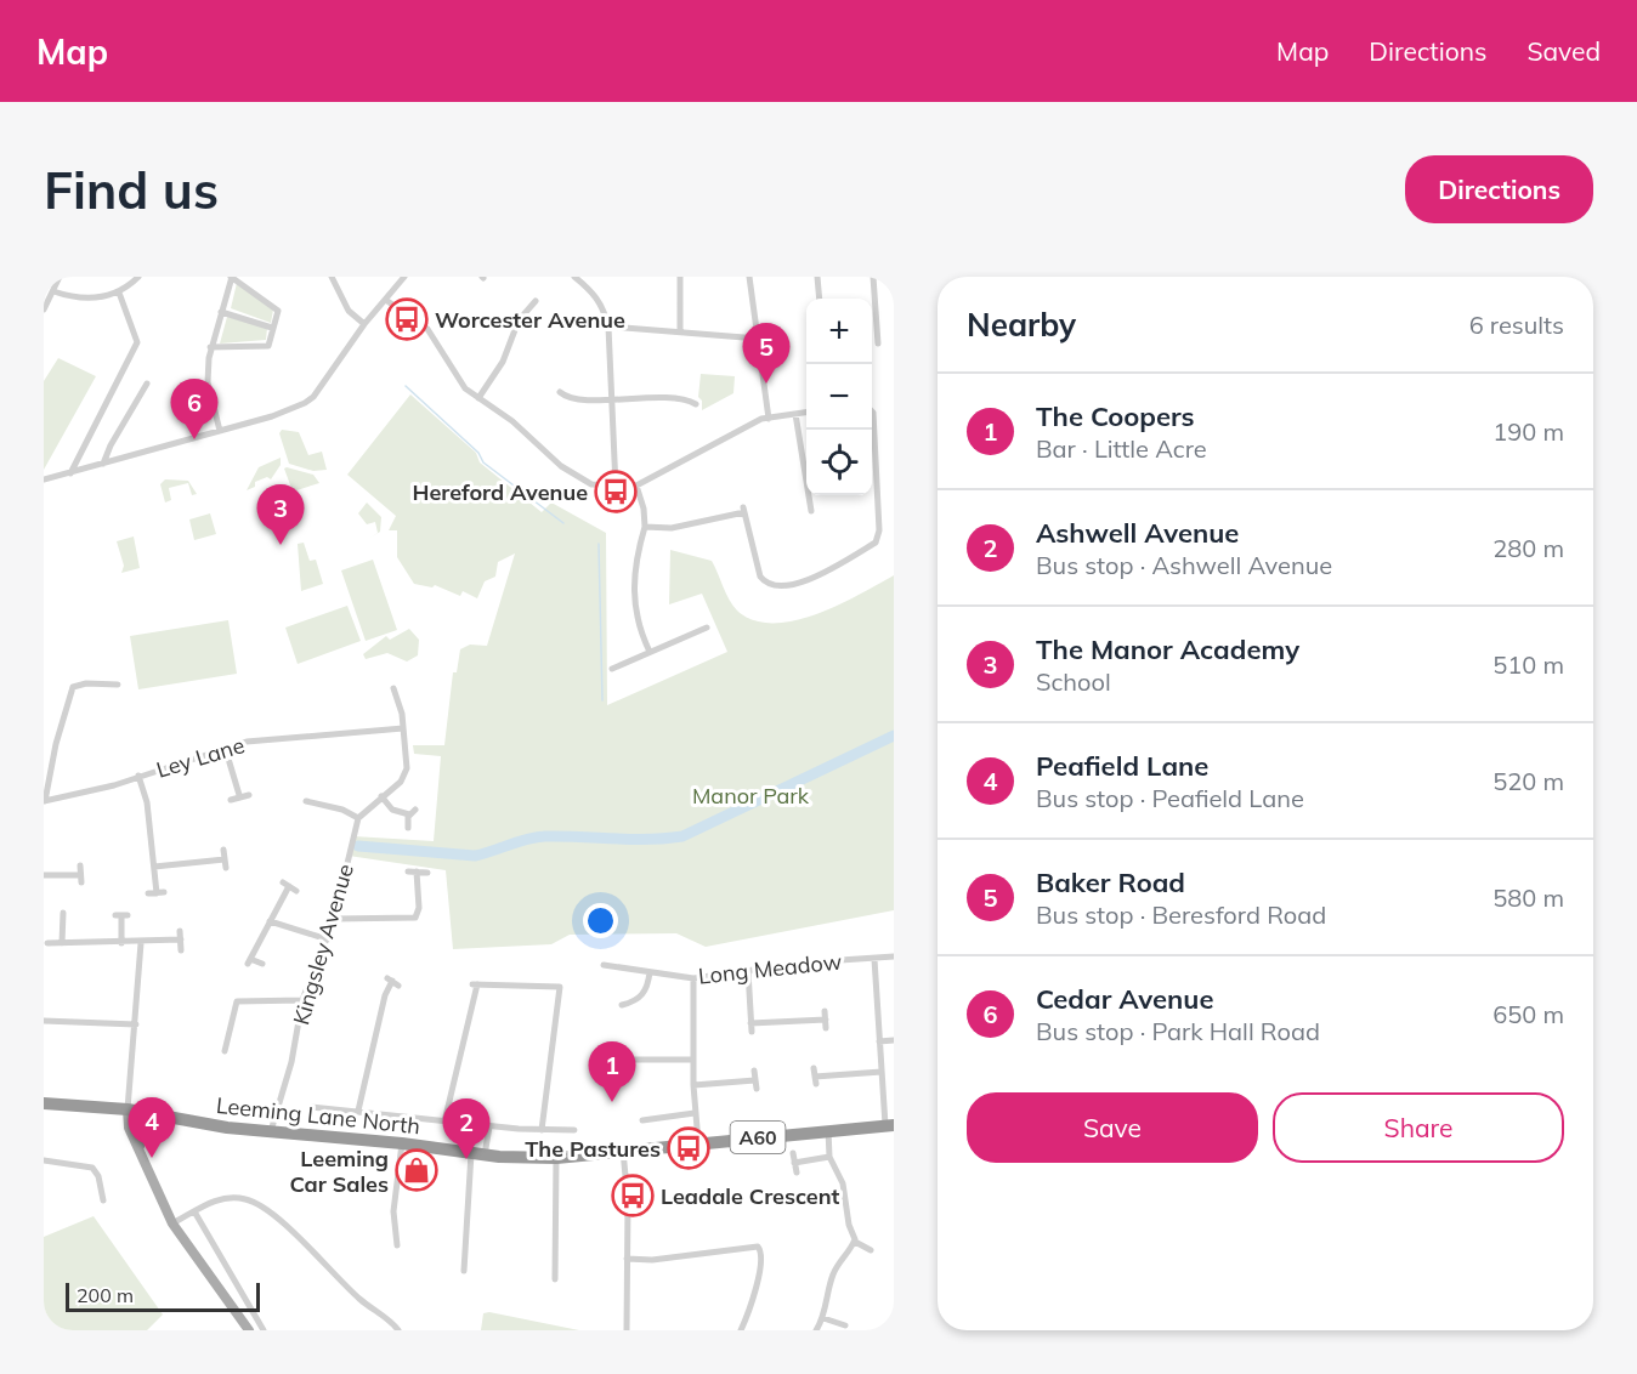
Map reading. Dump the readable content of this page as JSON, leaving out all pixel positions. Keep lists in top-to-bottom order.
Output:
{
  "streets": {
    "highway": ["Leeming Lane North", "A60"],
    "street": ["Ley Lane", "Kingsley Avenue", "Long Meadow"]
  },
  "crossings": [
    ["Kingsley Avenue", "Leeming Lane North"]
  ],
  "parks": ["Manor Park"],
  "places": {
    "bus stop": [
      "Worcester Avenue",
      "Hereford Avenue",
      "The Pastures",
      "Leadale Crescent"
    ],
    "shop": ["Leeming Car Sales"]
  },
  "scale_bar": "200 m",
  "page": {
    "header": "Map",
    "nav": ["Map", "Directions", "Saved"],
    "buttons": [
      "Directions",
      ["Save", "Share"]
    ],
    "title": "Find us",
    "heading": ["Nearby", "6 results"],
    "map_buttons": ["+", "−"],
    "pins": [
      "5",
      "6",
      "3",
      "1",
      "4",
      "2"
    ],
    "list": [
      {
        "mark": "1",
        "name": "The Coopers",
        "note": "Bar · Little Acre",
        "value": "190 m"
      },
      {
        "mark": "2",
        "name": "Ashwell Avenue",
        "note": "Bus stop · Ashwell Avenue",
        "value": "280 m"
      },
      {
        "mark": "3",
        "name": "The Manor Academy",
        "note": "School",
        "value": "510 m"
      },
      {
        "mark": "4",
        "name": "Peafield Lane",
        "note": "Bus stop · Peafield Lane",
        "value": "520 m"
      },
      {
        "mark": "5",
        "name": "Baker Road",
        "note": "Bus stop · Beresford Road",
        "value": "580 m"
      },
      {
        "mark": "6",
        "name": "Cedar Avenue",
        "note": "Bus stop · Park Hall Road",
        "value": "650 m"
      }
    ],
    "scale": "200 m"
  }
}
